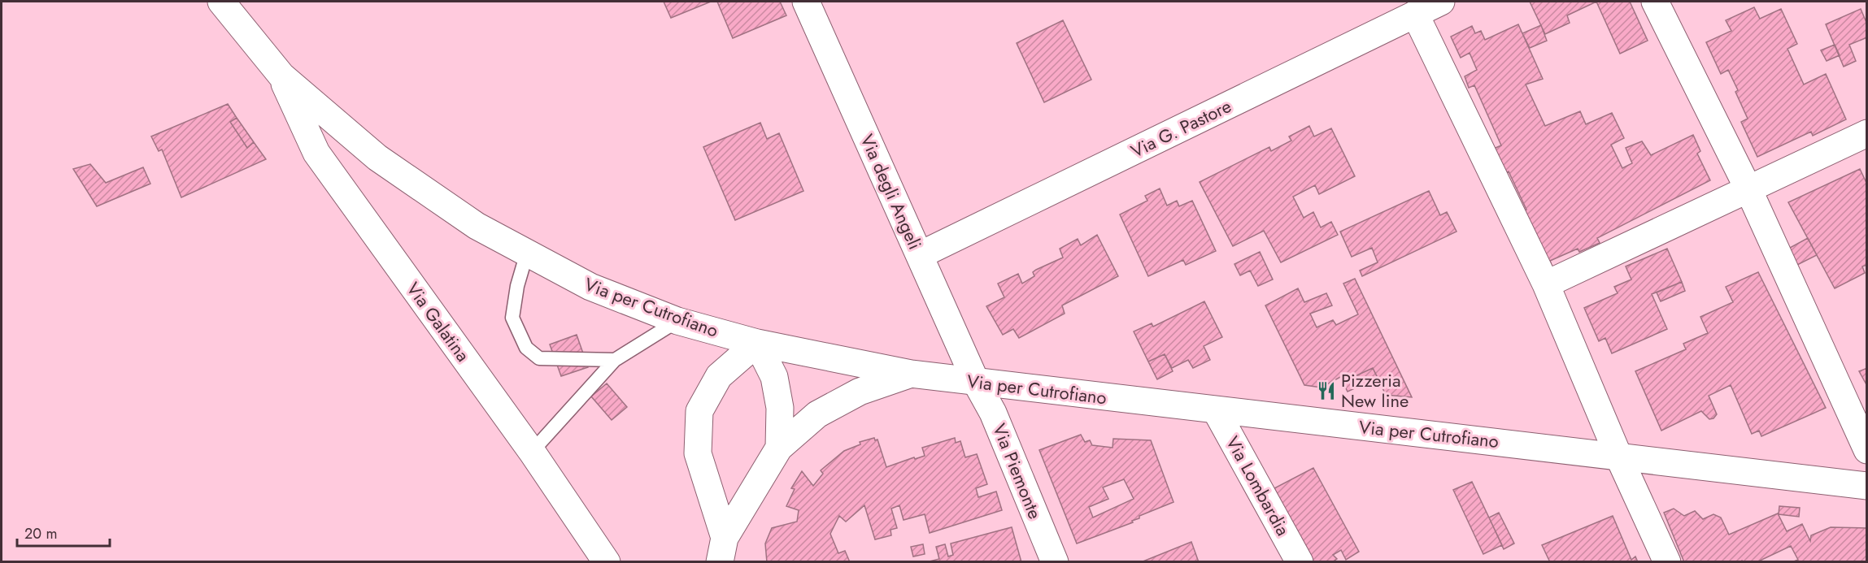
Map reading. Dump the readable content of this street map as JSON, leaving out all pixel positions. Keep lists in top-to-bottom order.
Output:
{
  "streets": {
    "street": [
      "Via G. Pastore",
      "Via degli Angeli",
      "Via per Cutrofiano",
      "Via Galatina",
      "Via Piemonte",
      "Via Lombardia"
    ]
  },
  "crossings": [
    ["Via G. Pastore", "Via degli Angeli"],
    ["Via degli Angeli", "Via per Cutrofiano"],
    ["Via degli Angeli", "Via Piemonte"],
    ["Via per Cutrofiano", "Via Galatina"],
    ["Via per Cutrofiano", "Via Piemonte"],
    ["Via per Cutrofiano", "Via Lombardia"]
  ],
  "places": {
    "restaurant": ["Pizzeria New line"]
  },
  "scale_bar": "20 m"
}
